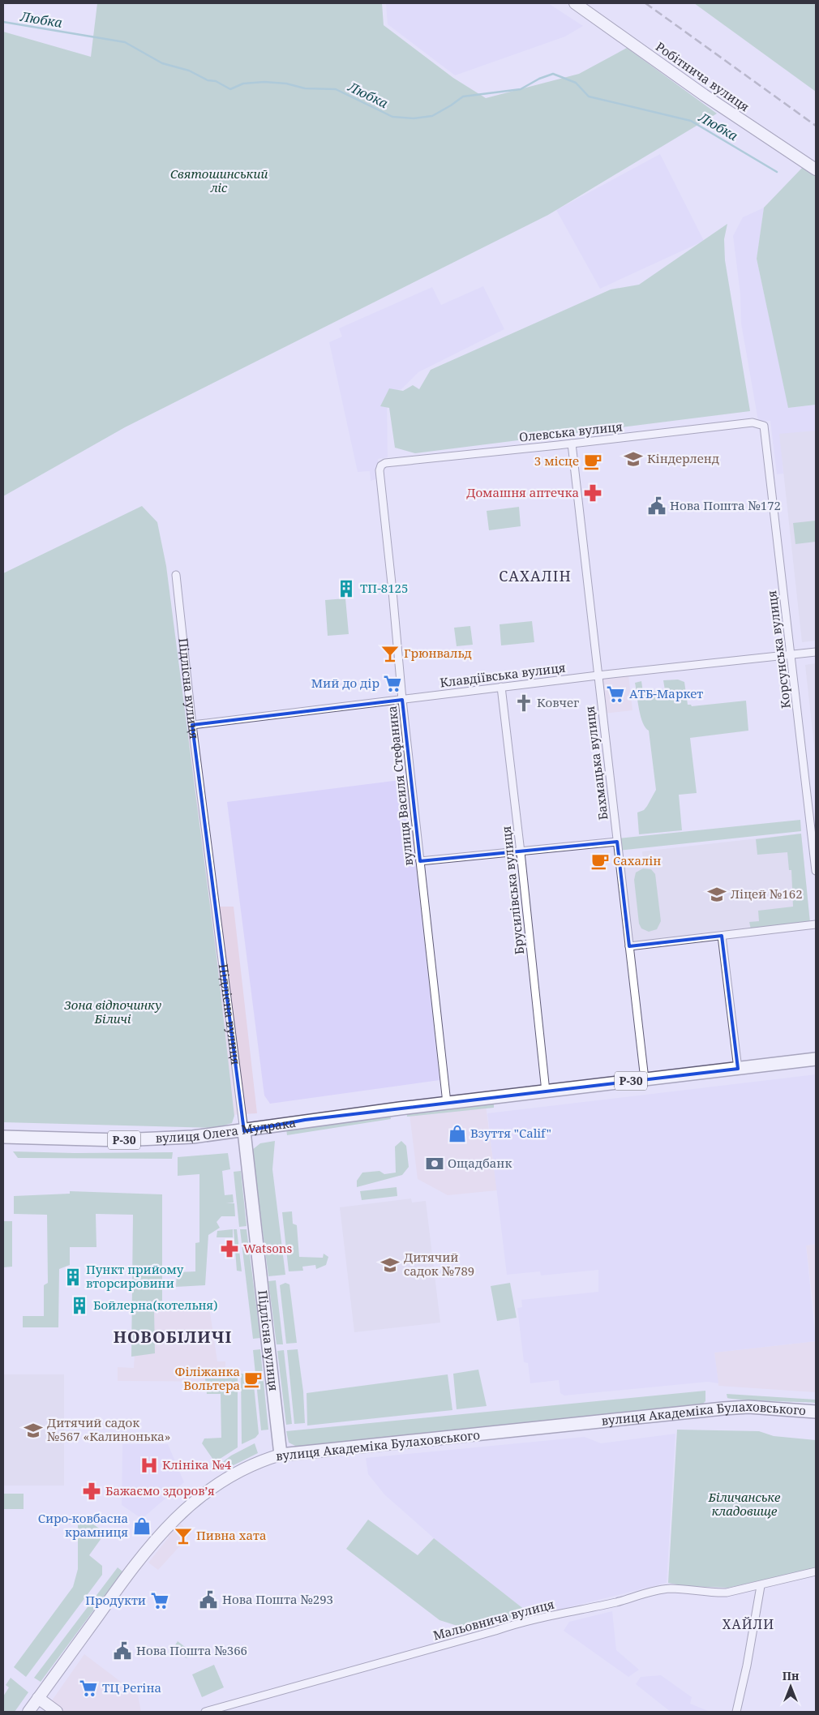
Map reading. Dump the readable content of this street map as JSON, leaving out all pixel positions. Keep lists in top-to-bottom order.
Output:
{
  "streets": {
    "main road": [
      "Підлісна вулиця",
      "Р-30",
      "вулиця Олега Мудрака",
      "вулиця Академіка Булаховського"
    ],
    "street": [
      "Робітнича вулиця",
      "Олевська вулиця",
      "Корсунська вулиця",
      "Клавдіївська вулиця",
      "Бахмацька вулиця",
      "вулиця Василя Стефаника",
      "Брусилівська вулиця",
      "Мальовнича вулиця"
    ]
  },
  "crossings": [
    ["Олевська вулиця", "Корсунська вулиця"],
    ["Олевська вулиця", "Бахмацька вулиця"],
    ["Олевська вулиця", "вулиця Василя Стефаника"],
    ["Корсунська вулиця", "Клавдіївська вулиця"],
    ["Клавдіївська вулиця", "Підлісна вулиця"],
    ["Клавдіївська вулиця", "Бахмацька вулиця"],
    ["Клавдіївська вулиця", "вулиця Василя Стефаника"],
    ["Клавдіївська вулиця", "Брусилівська вулиця"],
    ["Підлісна вулиця", "вулиця Олега Мудрака"],
    ["Підлісна вулиця", "вулиця Академіка Булаховського"],
    ["Бахмацька вулиця", "Р-30"],
    ["вулиця Василя Стефаника", "Р-30"],
    ["вулиця Василя Стефаника", "вулиця Олега Мудрака"],
    ["Брусилівська вулиця", "Р-30"],
    ["Р-30", "вулиця Олега Мудрака"]
  ],
  "districts": ["САХАЛІН", "НОВОБІЛИЧІ", "ХАЙЛИ"],
  "water": ["Любка"],
  "parks": ["Святошинський ліс", "Зона відпочинку Біличі", "Біличанське кладовище"],
  "places": {
    "school or university": [
      "Кіндерленд",
      "Ліцей №162",
      "Дитячий садок №789",
      "Дитячий садок №567 «Калинонька»"
    ],
    "cafe": ["3 місце", "Сахалін", "Філіжанка Вольтера"],
    "pharmacy": ["Домашня аптечка", "Watsons", "Бажаємо здоровʼя"],
    "public building": ["Нова Пошта №172", "Нова Пошта №293", "Нова Пошта №366"],
    "building": ["ТП-8125", "Пункт прийому вторсировини", "Бойлерна(котельня)"],
    "bar": ["Грюнвальд", "Пивна хата"],
    "supermarket": [
      "Мий до дір",
      "АТБ-Маркет",
      "Продукти",
      "ТЦ Регіна"
    ],
    "church": ["Ковчег"],
    "shop": ["Взуття \"Calif\"", "Сиро-ковбасна крамниця"],
    "bank": ["Ощадбанк"],
    "hospital": ["Клініка №4"]
  },
  "north": "top"
}
